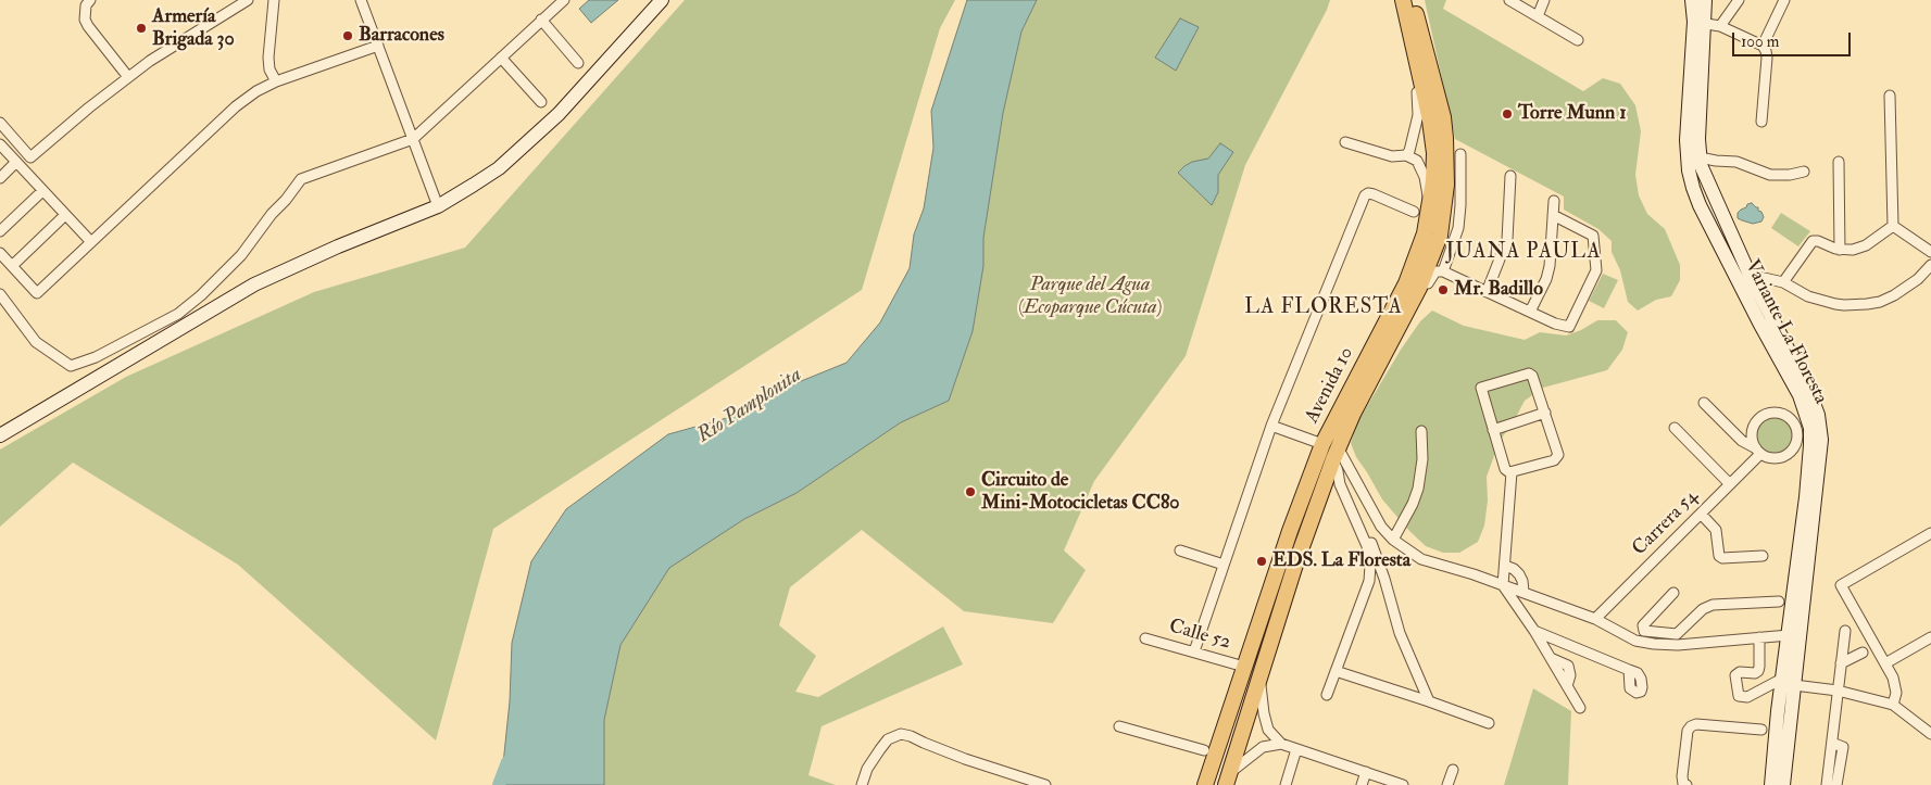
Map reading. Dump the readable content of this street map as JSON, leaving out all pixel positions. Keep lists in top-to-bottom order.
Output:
{
  "streets": {
    "main road": ["Variante La Floresta", "Avenida 10"],
    "street": ["Carrera 54", "Calle 52"]
  },
  "crossings": [
    ["Avenida 10", "Calle 52"]
  ],
  "districts": ["JUANA PAULA", "LA FLORESTA"],
  "water": ["Río Pamplonita"],
  "parks": ["Parque del Agua (Ecoparque Cúcuta)"],
  "places": [
    "Armería Brigada 30",
    "Barracones",
    "Torre Munn 1",
    "Mr. Badillo",
    "Circuito de Mini-Motocicletas CC80",
    "EDS. La Floresta"
  ],
  "scale_bar": "100 m"
}
